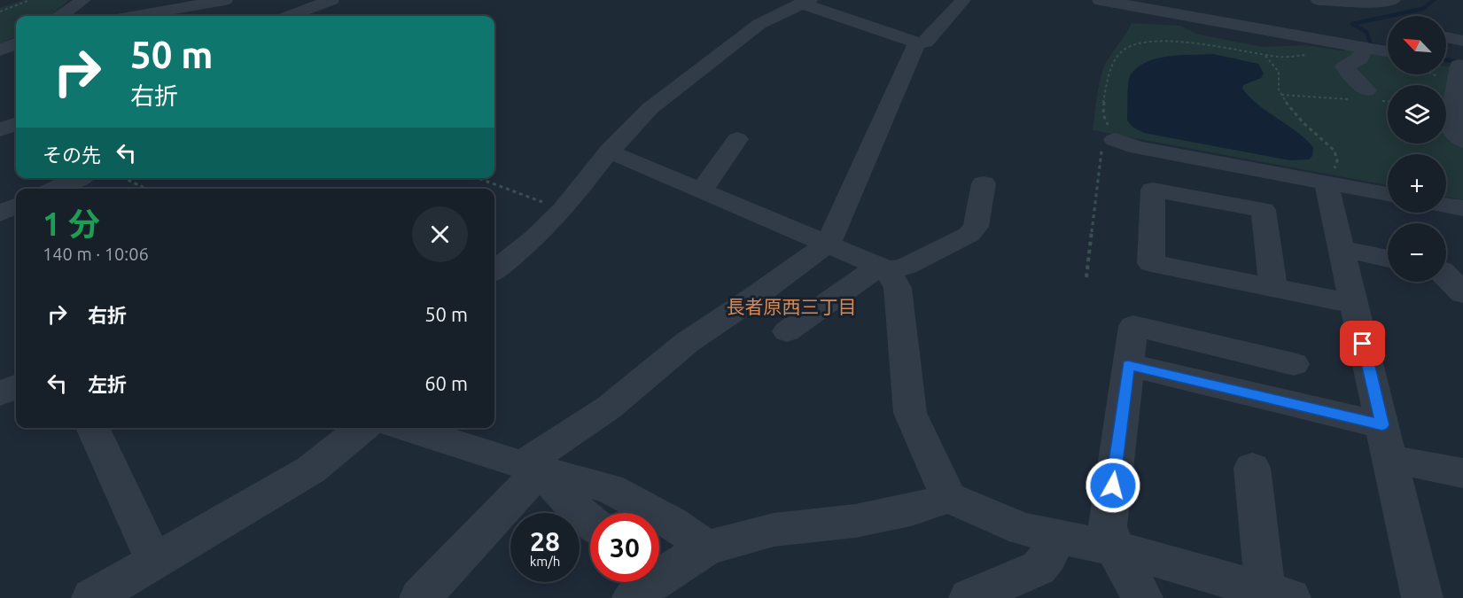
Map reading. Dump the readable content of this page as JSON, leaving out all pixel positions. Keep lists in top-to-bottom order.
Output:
{
  "districts": ["長者原西三丁目"],
  "north": "top left",
  "page": {
    "map_buttons": ["+", "−"],
    "turn": ["50 m", "右折"],
    "then": "その先",
    "heading": ["1 分", "140 m · 10:06"],
    "list": [
      {
        "name": "右折",
        "value": "50 m"
      },
      {
        "name": "左折",
        "value": "60 m"
      }
    ],
    "speed": "28 km/h",
    "limit": "30"
  }
}
